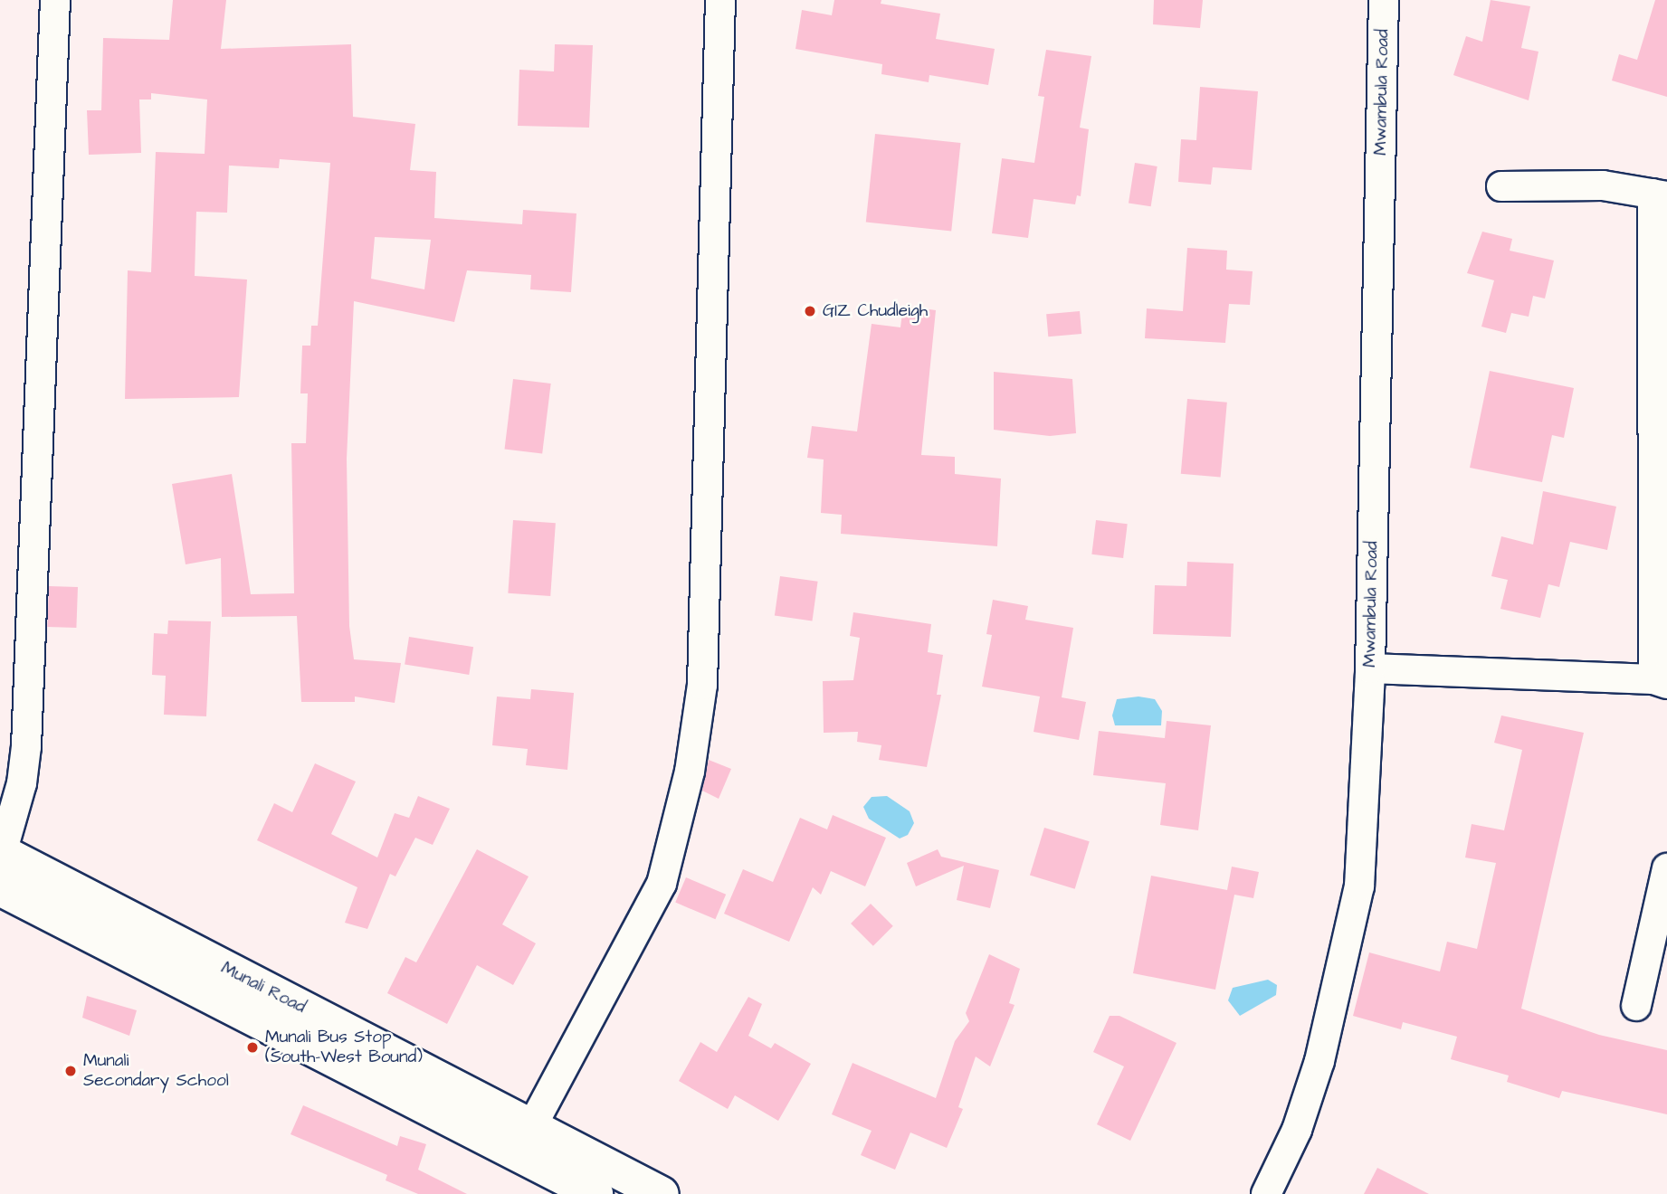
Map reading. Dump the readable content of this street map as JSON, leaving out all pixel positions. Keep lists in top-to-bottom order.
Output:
{
  "streets": {
    "main road": ["Munali Road"],
    "street": ["Mwambula Road"]
  },
  "places": ["GIZ Chudleigh", "Munali Bus Stop (South-West Bound)", "Munali Secondary School"]
}
